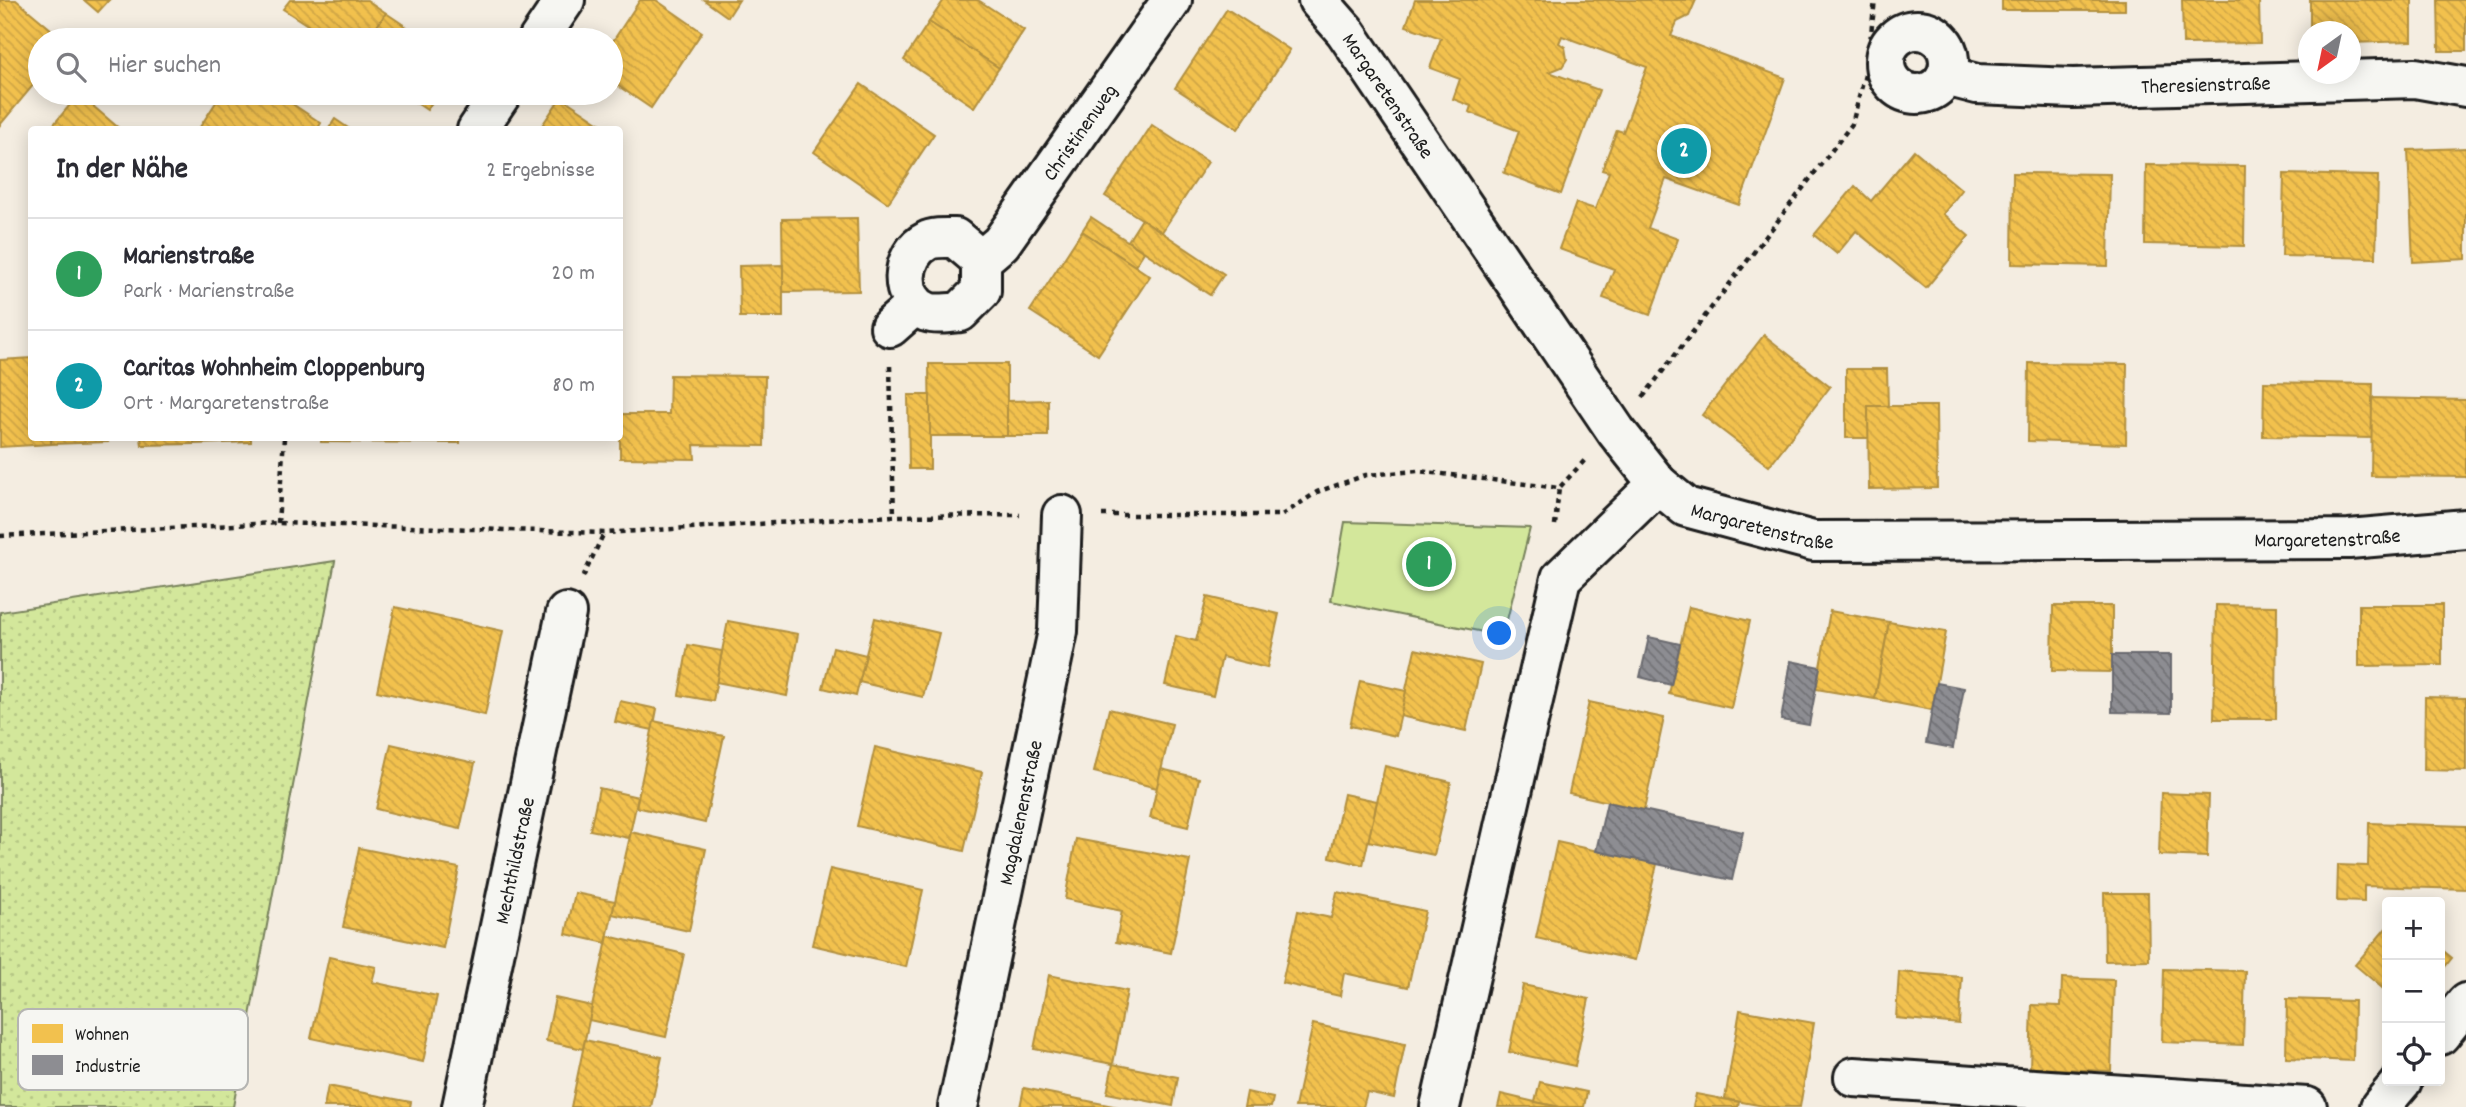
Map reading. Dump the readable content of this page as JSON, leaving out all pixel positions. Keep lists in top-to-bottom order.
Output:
{
  "streets": {
    "street": [
      "Theresienstraße",
      "Margaretenstraße",
      "Christinenweg",
      "Magdalenenstraße",
      "Mechthildstraße"
    ]
  },
  "legend": ["Wohnen", "Industrie"],
  "north": "bottom left",
  "page": {
    "search": "Hier suchen",
    "pins": ["2", "1"],
    "heading": ["In der Nähe", "2 Ergebnisse"],
    "list": [
      {
        "mark": "1",
        "name": "Marienstraße",
        "note": "Park · Marienstraße",
        "value": "20 m"
      },
      {
        "mark": "2",
        "name": "Caritas Wohnheim Cloppenburg",
        "note": "Ort · Margaretenstraße",
        "value": "80 m"
      }
    ],
    "map_buttons": ["+", "−"]
  }
}
